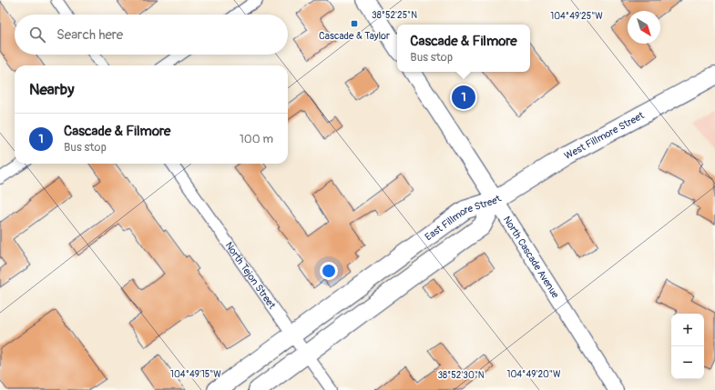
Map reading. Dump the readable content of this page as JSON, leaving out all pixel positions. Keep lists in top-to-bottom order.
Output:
{
  "streets": {
    "main road": ["West Fillmore Street", "East Fillmore Street", "North Cascade Avenue"],
    "street": ["North Tejon Street"]
  },
  "crossings": [
    ["West Fillmore Street", "East Fillmore Street"],
    ["West Fillmore Street", "North Cascade Avenue"],
    ["East Fillmore Street", "North Cascade Avenue"],
    ["East Fillmore Street", "North Tejon Street"]
  ],
  "places": {
    "transit": ["Cascade & Taylor"]
  },
  "north": "bottom right",
  "page": {
    "search": "Search here",
    "popup": ["Cascade & Filmore", "Bus stop"],
    "heading": "Nearby",
    "pins": "1",
    "list": [
      {
        "mark": "1",
        "name": "Cascade & Filmore",
        "note": "Bus stop",
        "value": "100 m"
      }
    ],
    "map_buttons": ["+", "−"]
  },
  "coordinates": [
    "38°52'25\"N",
    "104°49'25\"W",
    "104°49'15\"W",
    "104°49'20\"W",
    "38°52'30\"N"
  ]
}
